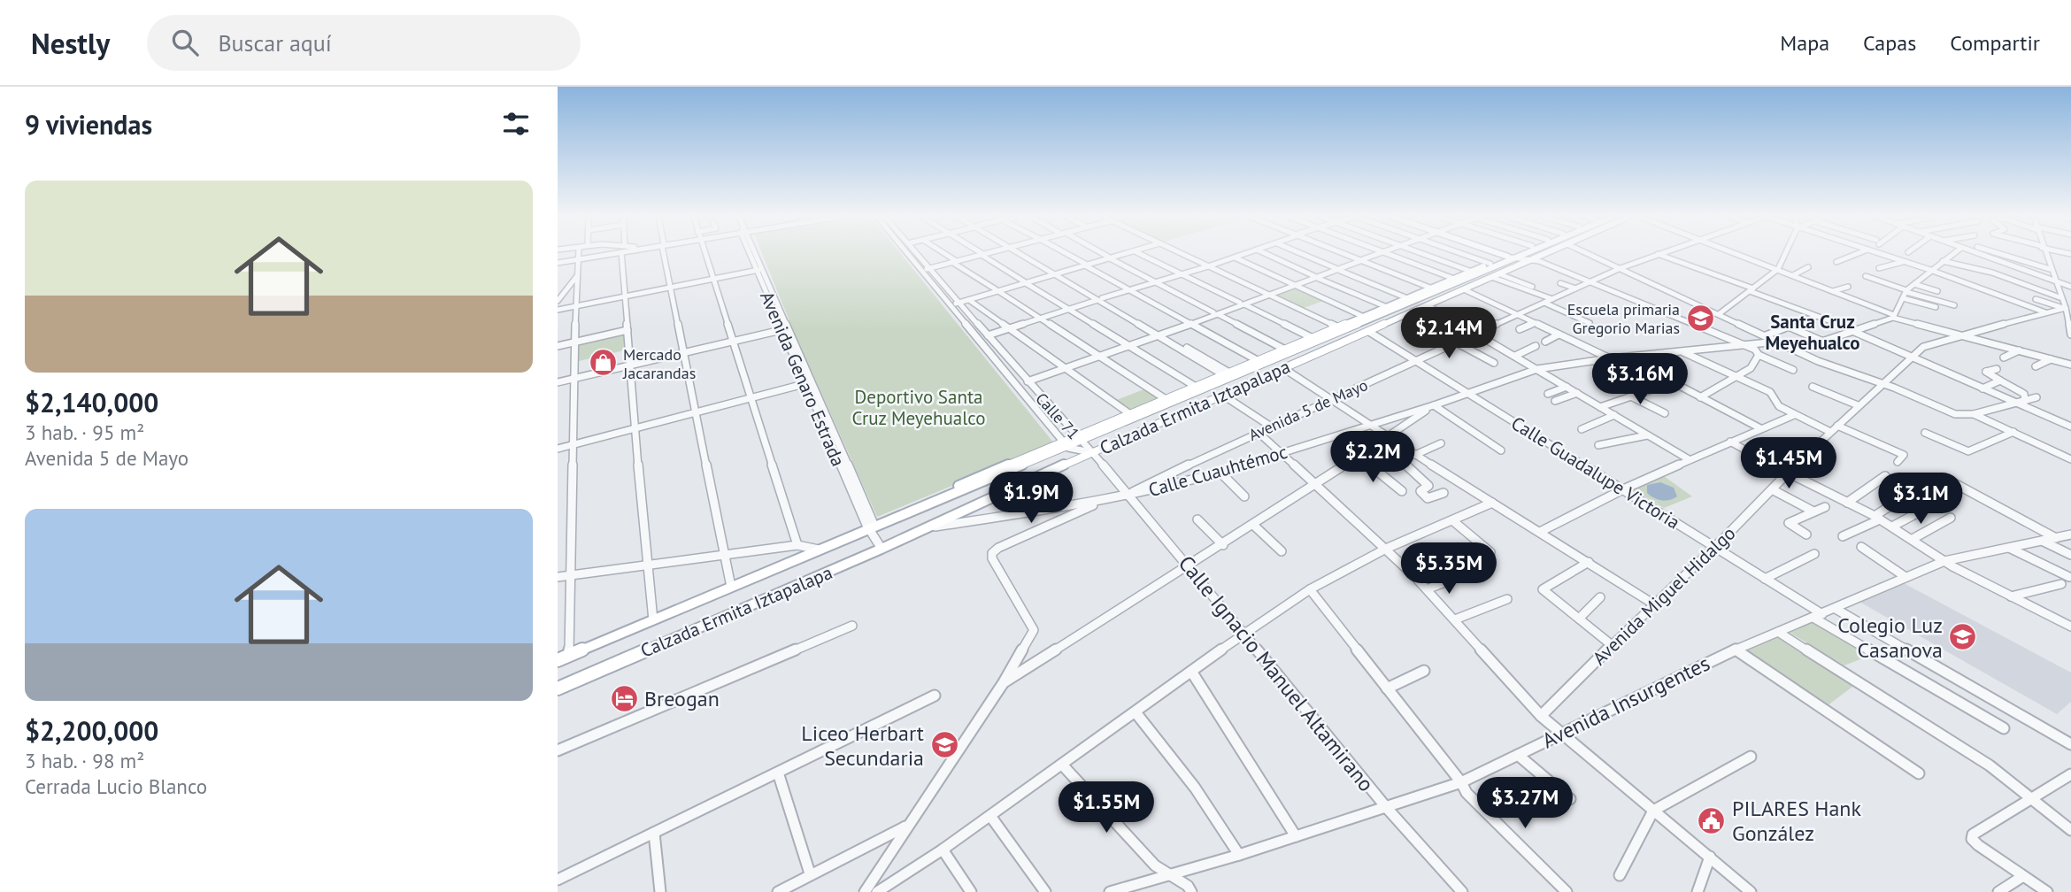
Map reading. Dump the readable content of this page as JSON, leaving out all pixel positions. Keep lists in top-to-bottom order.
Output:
{
  "streets": {
    "main road": ["Calzada Ermita Iztapalapa"],
    "street": [
      "Avenida Genaro Estrada",
      "Avenida 5 de Mayo",
      "Calle 71",
      "Calle Cuauhtémoc",
      "Calle Guadalupe Victoria",
      "Avenida Miguel Hidalgo",
      "Calle Ignacio Manuel Altamirano",
      "Avenida Insurgentes"
    ]
  },
  "crossings": [
    ["Avenida Genaro Estrada", "Calzada Ermita Iztapalapa"],
    ["Calzada Ermita Iztapalapa", "Calle 71"],
    ["Calzada Ermita Iztapalapa", "Calle Guadalupe Victoria"],
    ["Calzada Ermita Iztapalapa", "Calle Ignacio Manuel Altamirano"],
    ["Avenida 5 de Mayo", "Calle Cuauhtémoc"],
    ["Avenida 5 de Mayo", "Calle Guadalupe Victoria"],
    ["Avenida 5 de Mayo", "Calle Ignacio Manuel Altamirano"],
    ["Calle 71", "Calle Ignacio Manuel Altamirano"],
    ["Calle Cuauhtémoc", "Calle Guadalupe Victoria"],
    ["Calle Cuauhtémoc", "Calle Ignacio Manuel Altamirano"],
    ["Calle Guadalupe Victoria", "Avenida Miguel Hidalgo"],
    ["Calle Guadalupe Victoria", "Avenida Insurgentes"],
    ["Calle Ignacio Manuel Altamirano", "Avenida Insurgentes"]
  ],
  "districts": ["Santa Cruz Meyehualco"],
  "parks": ["Deportivo Santa Cruz Meyehualco"],
  "places": {
    "school or university": ["Escuela primaria Gregorio Marias", "Colegio Luz Casanova", "Liceo Herbart Secundaria"],
    "shop": ["Mercado Jacarandas"],
    "hotel": ["Breogan"],
    "public building": ["PILARES Hank González"]
  },
  "page": {
    "header": "Nestly",
    "search": "Buscar aquí",
    "nav": ["Mapa", "Capas", "Compartir"],
    "heading": "9 viviendas",
    "list": [
      {
        "name": "$2,140,000",
        "note": "3 hab. · 95 m² · Avenida 5 de Mayo"
      },
      {
        "name": "$2,200,000",
        "note": "3 hab. · 98 m² · Cerrada Lucio Blanco"
      }
    ],
    "price": [
      "$2.14M",
      "$3.16M",
      "$2.2M",
      "$1.45M",
      "$1.9M",
      "$3.1M",
      "$5.35M",
      "$3.27M",
      "$1.55M"
    ]
  }
}
